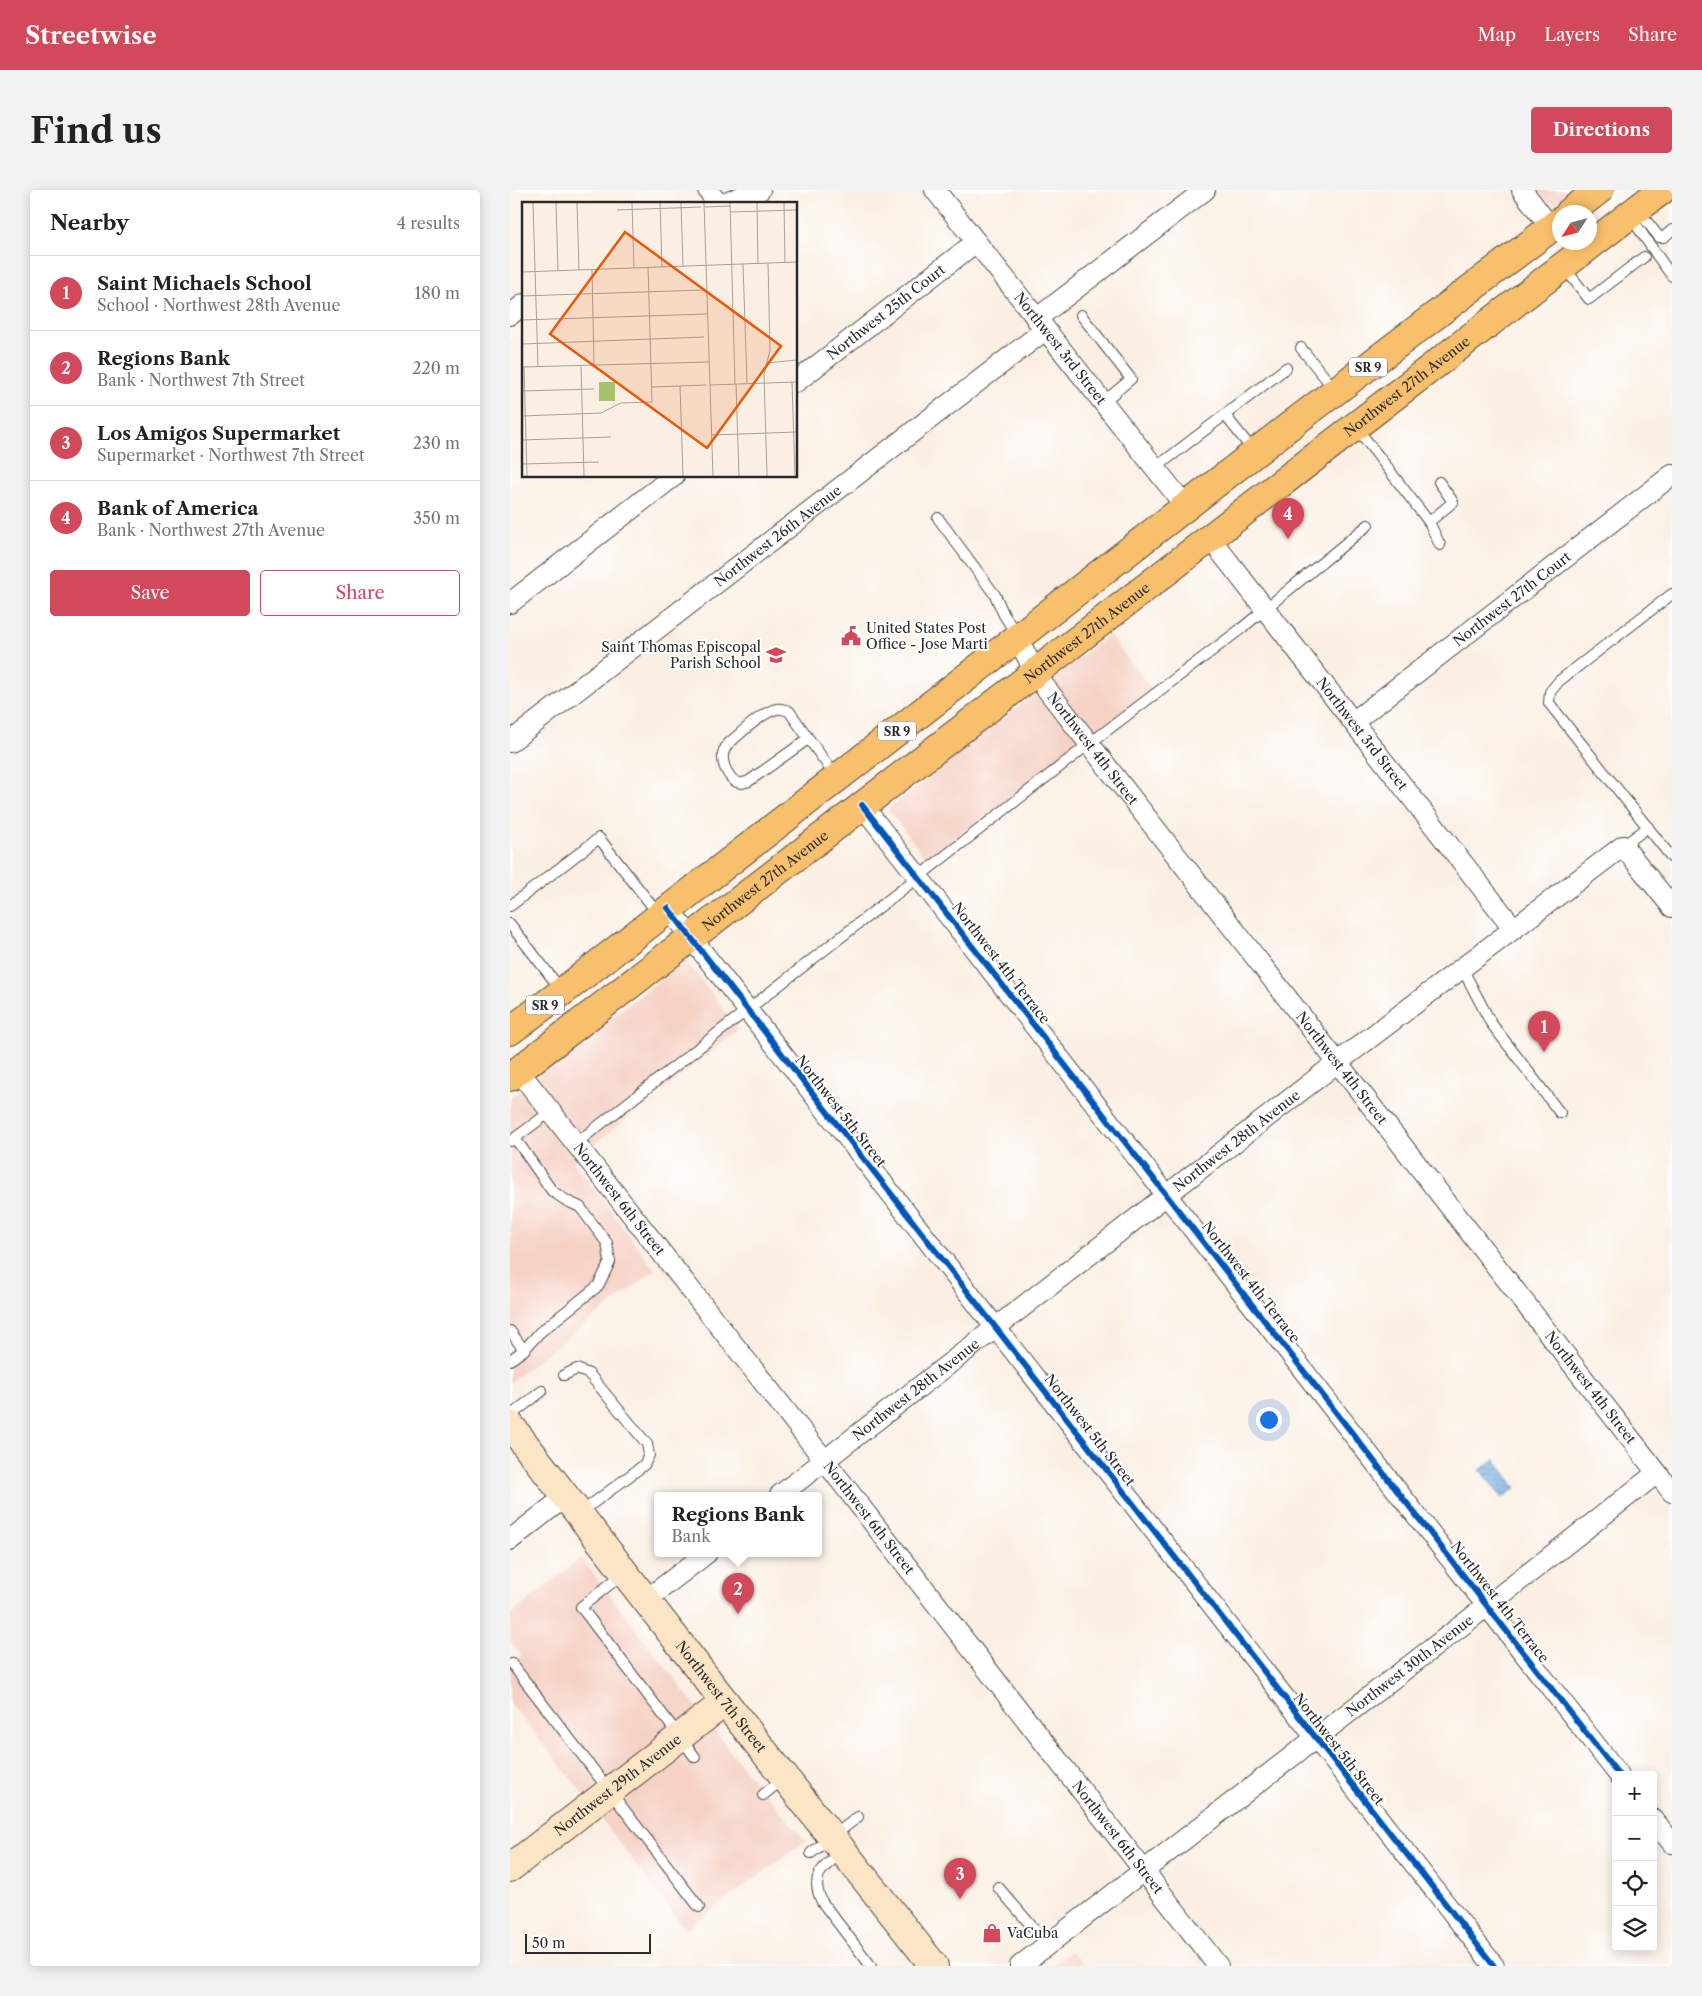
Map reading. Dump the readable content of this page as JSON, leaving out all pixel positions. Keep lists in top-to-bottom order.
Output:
{
  "streets": {
    "highway": ["SR 9", "Northwest 27th Avenue"],
    "main road": ["Northwest 7th Street", "Northwest 29th Avenue"],
    "street": [
      "Northwest 25th Court",
      "Northwest 3rd Street",
      "Northwest 26th Avenue",
      "Northwest 27th Court",
      "Northwest 4th Street",
      "Northwest 4th Terrace",
      "Northwest 5th Street",
      "Northwest 28th Avenue",
      "Northwest 6th Street",
      "Northwest 30th Avenue"
    ]
  },
  "crossings": [
    ["Northwest 25th Court", "Northwest 3rd Street"],
    ["Northwest 3rd Street", "SR 9"],
    ["Northwest 3rd Street", "Northwest 27th Avenue"],
    ["Northwest 3rd Street", "Northwest 26th Avenue"],
    ["Northwest 3rd Street", "Northwest 27th Court"],
    ["Northwest 3rd Street", "Northwest 28th Avenue"],
    ["SR 9", "Northwest 4th Street"],
    ["SR 9", "Northwest 5th Street"],
    ["Northwest 27th Avenue", "Northwest 4th Street"],
    ["Northwest 27th Avenue", "Northwest 4th Terrace"],
    ["Northwest 27th Avenue", "Northwest 5th Street"],
    ["Northwest 27th Avenue", "Northwest 6th Street"],
    ["Northwest 4th Street", "Northwest 28th Avenue"],
    ["Northwest 4th Street", "Northwest 30th Avenue"],
    ["Northwest 4th Terrace", "Northwest 28th Avenue"],
    ["Northwest 4th Terrace", "Northwest 30th Avenue"],
    ["Northwest 5th Street", "Northwest 28th Avenue"],
    ["Northwest 5th Street", "Northwest 30th Avenue"],
    ["Northwest 28th Avenue", "Northwest 6th Street"],
    ["Northwest 6th Street", "Northwest 30th Avenue"],
    ["Northwest 7th Street", "Northwest 29th Avenue"]
  ],
  "places": {
    "public building": ["United States Post Office - Jose Marti"],
    "school or university": ["Saint Thomas Episcopal Parish School"],
    "shop": ["VaCuba"]
  },
  "scale_bar": "50 m",
  "north": "bottom left",
  "page": {
    "header": "Streetwise",
    "nav": ["Map", "Layers", "Share"],
    "buttons": [
      "Directions",
      ["Save", "Share"]
    ],
    "title": "Find us",
    "heading": ["Nearby", "4 results"],
    "list": [
      {
        "mark": "1",
        "name": "Saint Michaels School",
        "note": "School · Northwest 28th Avenue",
        "value": "180 m"
      },
      {
        "mark": "2",
        "name": "Regions Bank",
        "note": "Bank · Northwest 7th Street",
        "value": "220 m"
      },
      {
        "mark": "3",
        "name": "Los Amigos Supermarket",
        "note": "Supermarket · Northwest 7th Street",
        "value": "230 m"
      },
      {
        "mark": "4",
        "name": "Bank of America",
        "note": "Bank · Northwest 27th Avenue",
        "value": "350 m"
      }
    ],
    "pins": [
      "4",
      "1",
      "2",
      "3"
    ],
    "popup": ["Regions Bank", "Bank"],
    "map_buttons": ["+", "−"],
    "scale": "50 m"
  }
}
